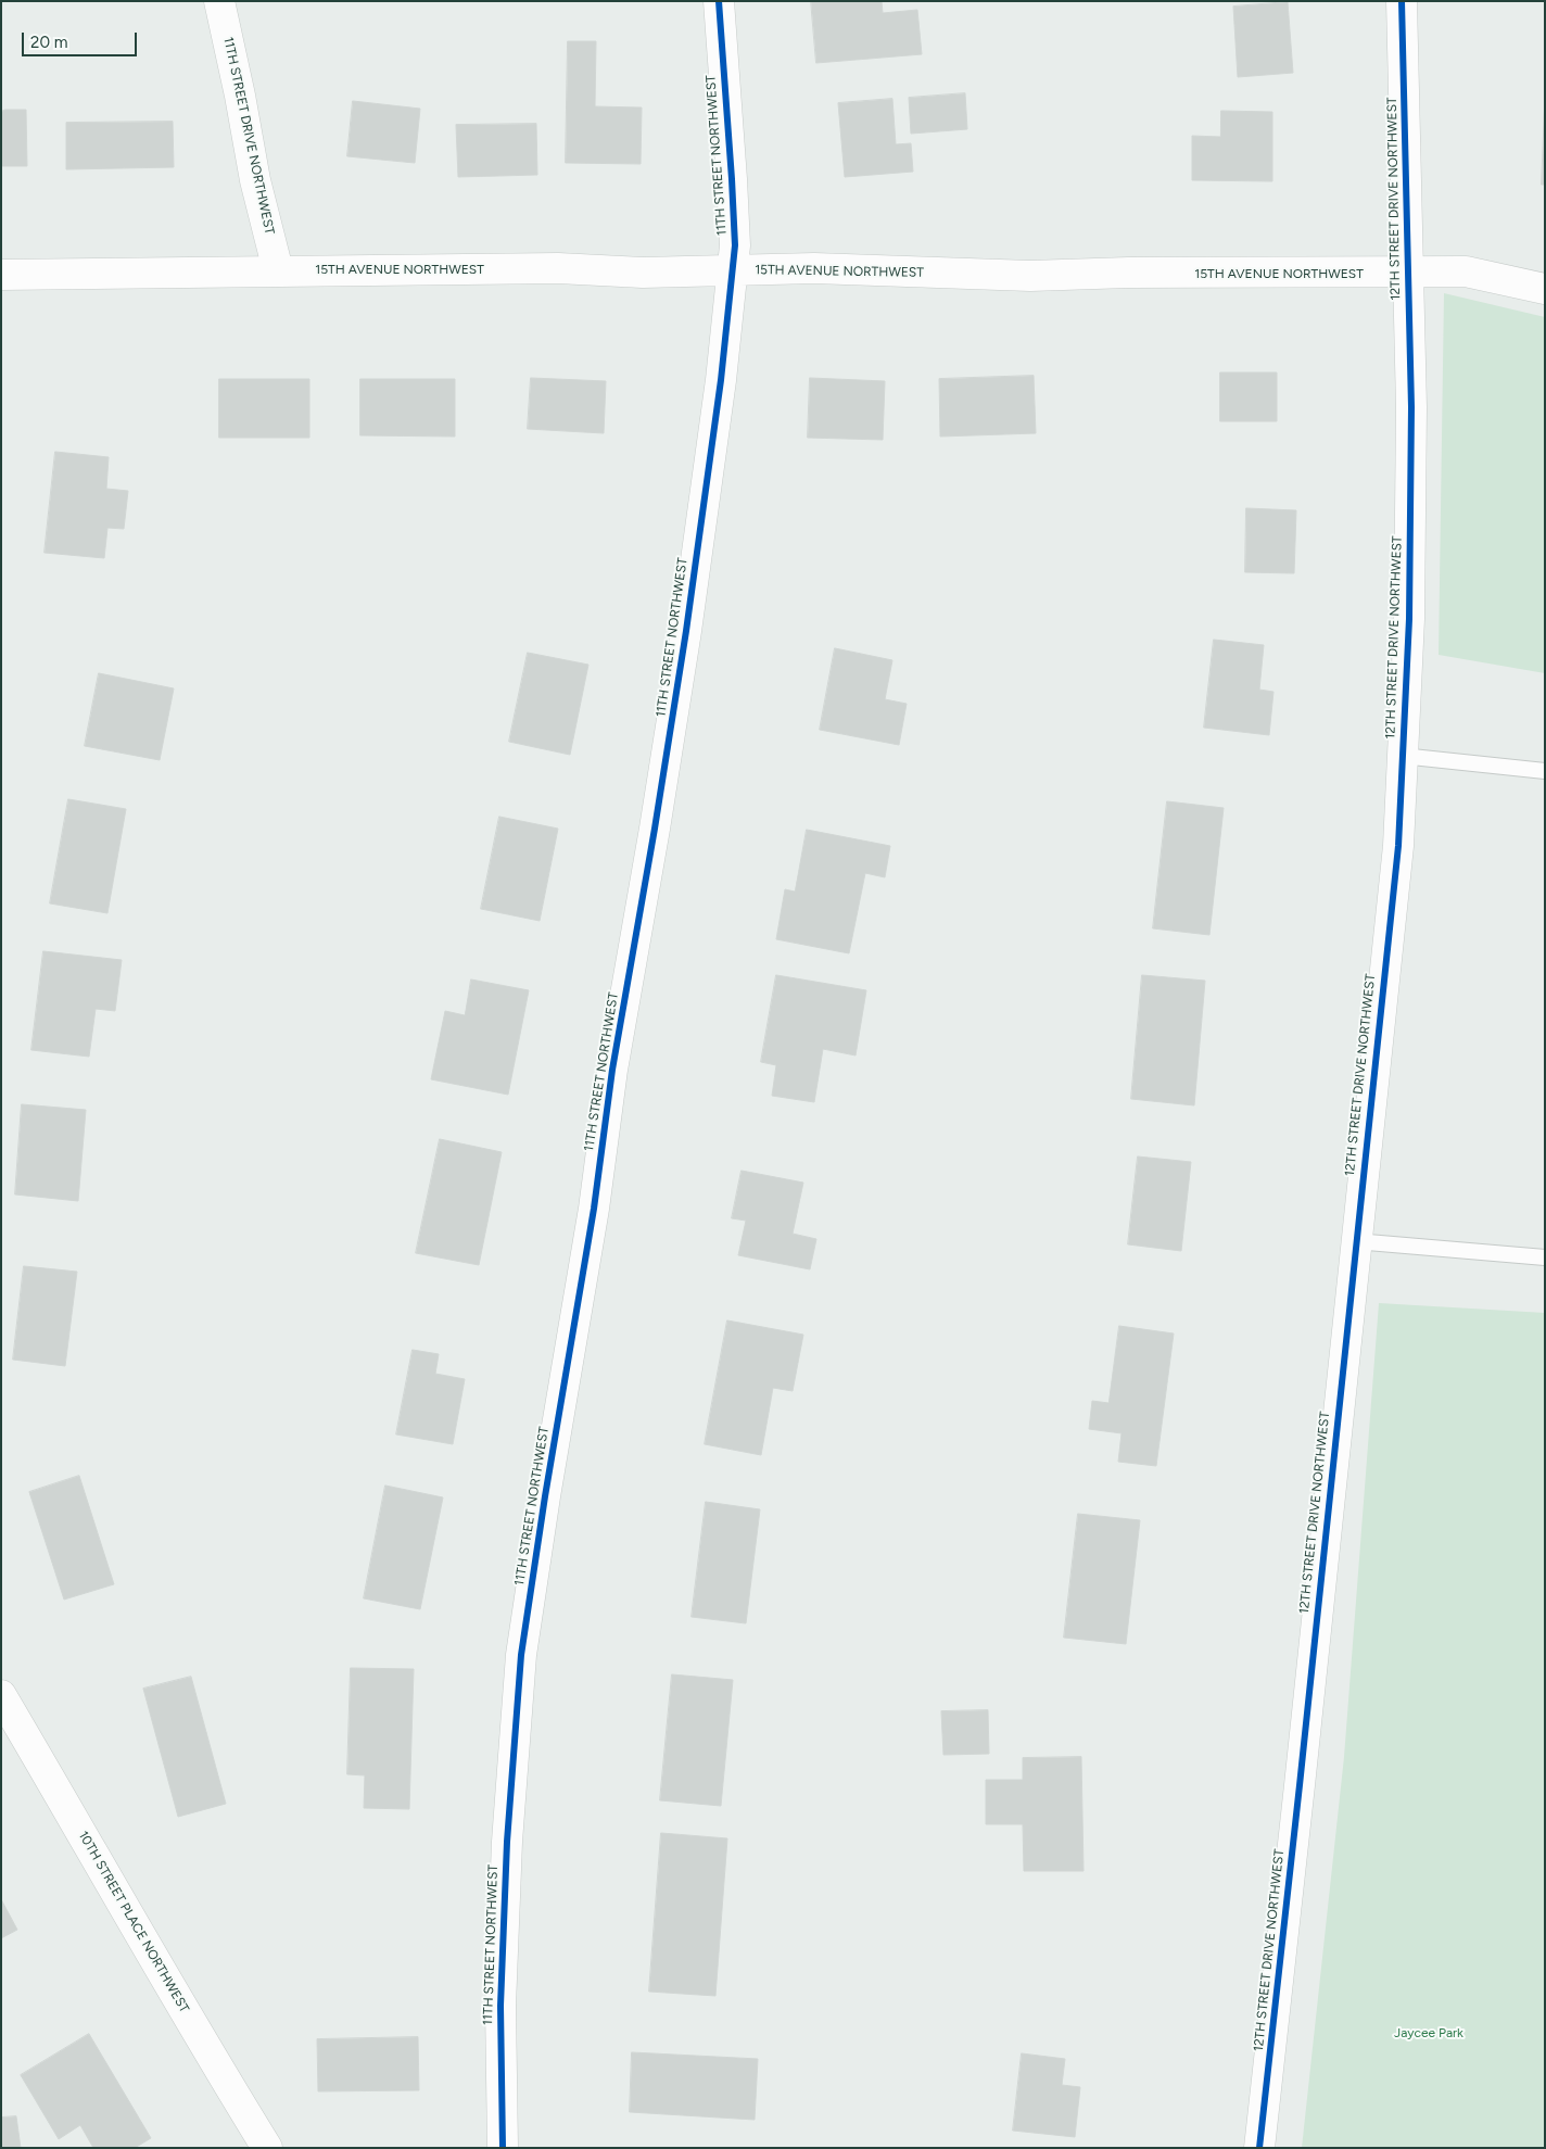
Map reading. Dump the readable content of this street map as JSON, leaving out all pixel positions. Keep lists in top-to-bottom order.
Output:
{
  "streets": {
    "street": [
      "11TH STREET DRIVE NORTHWEST",
      "11TH STREET NORTHWEST",
      "12TH STREET DRIVE NORTHWEST",
      "15TH AVENUE NORTHWEST",
      "10TH STREET PLACE NORTHWEST"
    ]
  },
  "crossings": [
    ["11TH STREET DRIVE NORTHWEST", "15TH AVENUE NORTHWEST"],
    ["11TH STREET NORTHWEST", "15TH AVENUE NORTHWEST"],
    ["12TH STREET DRIVE NORTHWEST", "15TH AVENUE NORTHWEST"]
  ],
  "parks": ["Jaycee Park"],
  "scale_bar": "20 m"
}
